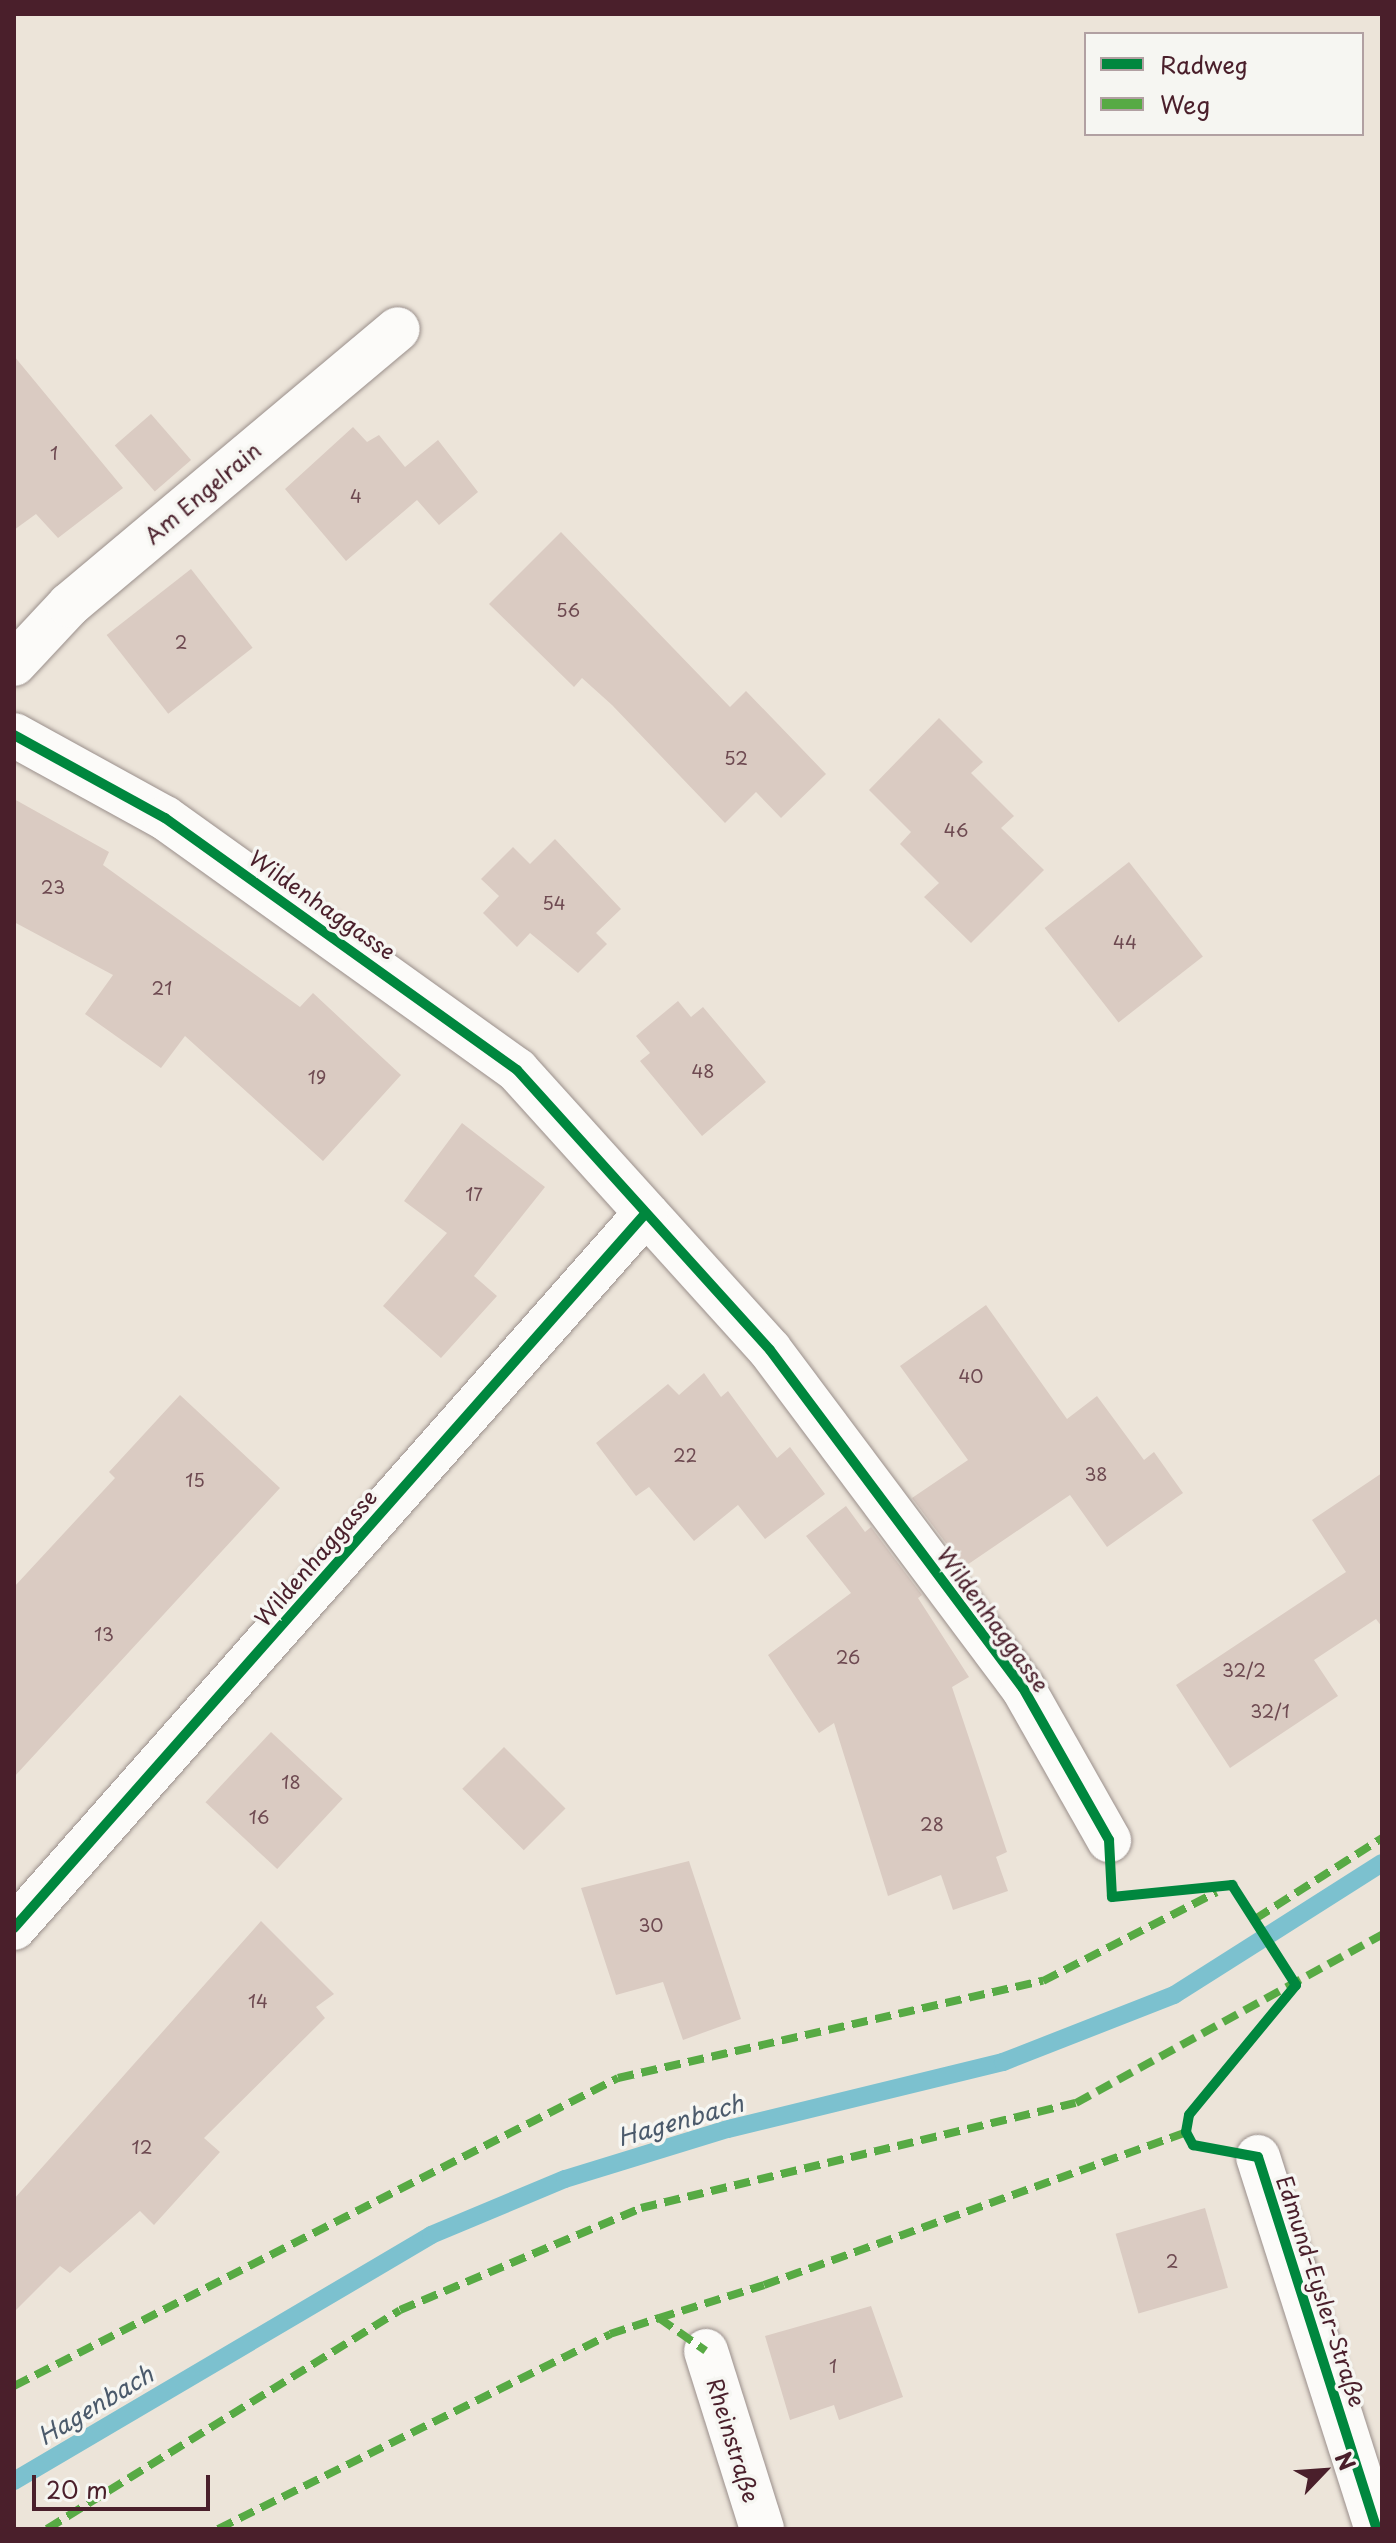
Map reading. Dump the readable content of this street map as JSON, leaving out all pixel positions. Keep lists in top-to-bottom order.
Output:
{
  "streets": {
    "street": [
      "Am Engelrain",
      "Wildenhaggasse",
      "Edmund-Eysler-Straße",
      "Rheinstraße"
    ]
  },
  "water": ["Hagenbach"],
  "house_numbers": [
    "1",
    "4",
    "56",
    "2",
    "52",
    "46",
    "23",
    "54",
    "44",
    "21",
    "48",
    "19",
    "17",
    "40",
    "22",
    "38",
    "15",
    "13",
    "26",
    "32/2",
    "32/1",
    "18",
    "16",
    "28",
    "30",
    "14",
    "12",
    "2",
    "1"
  ],
  "legend": ["Radweg", "Weg"],
  "scale_bar": "20 m",
  "north": "top right"
}
